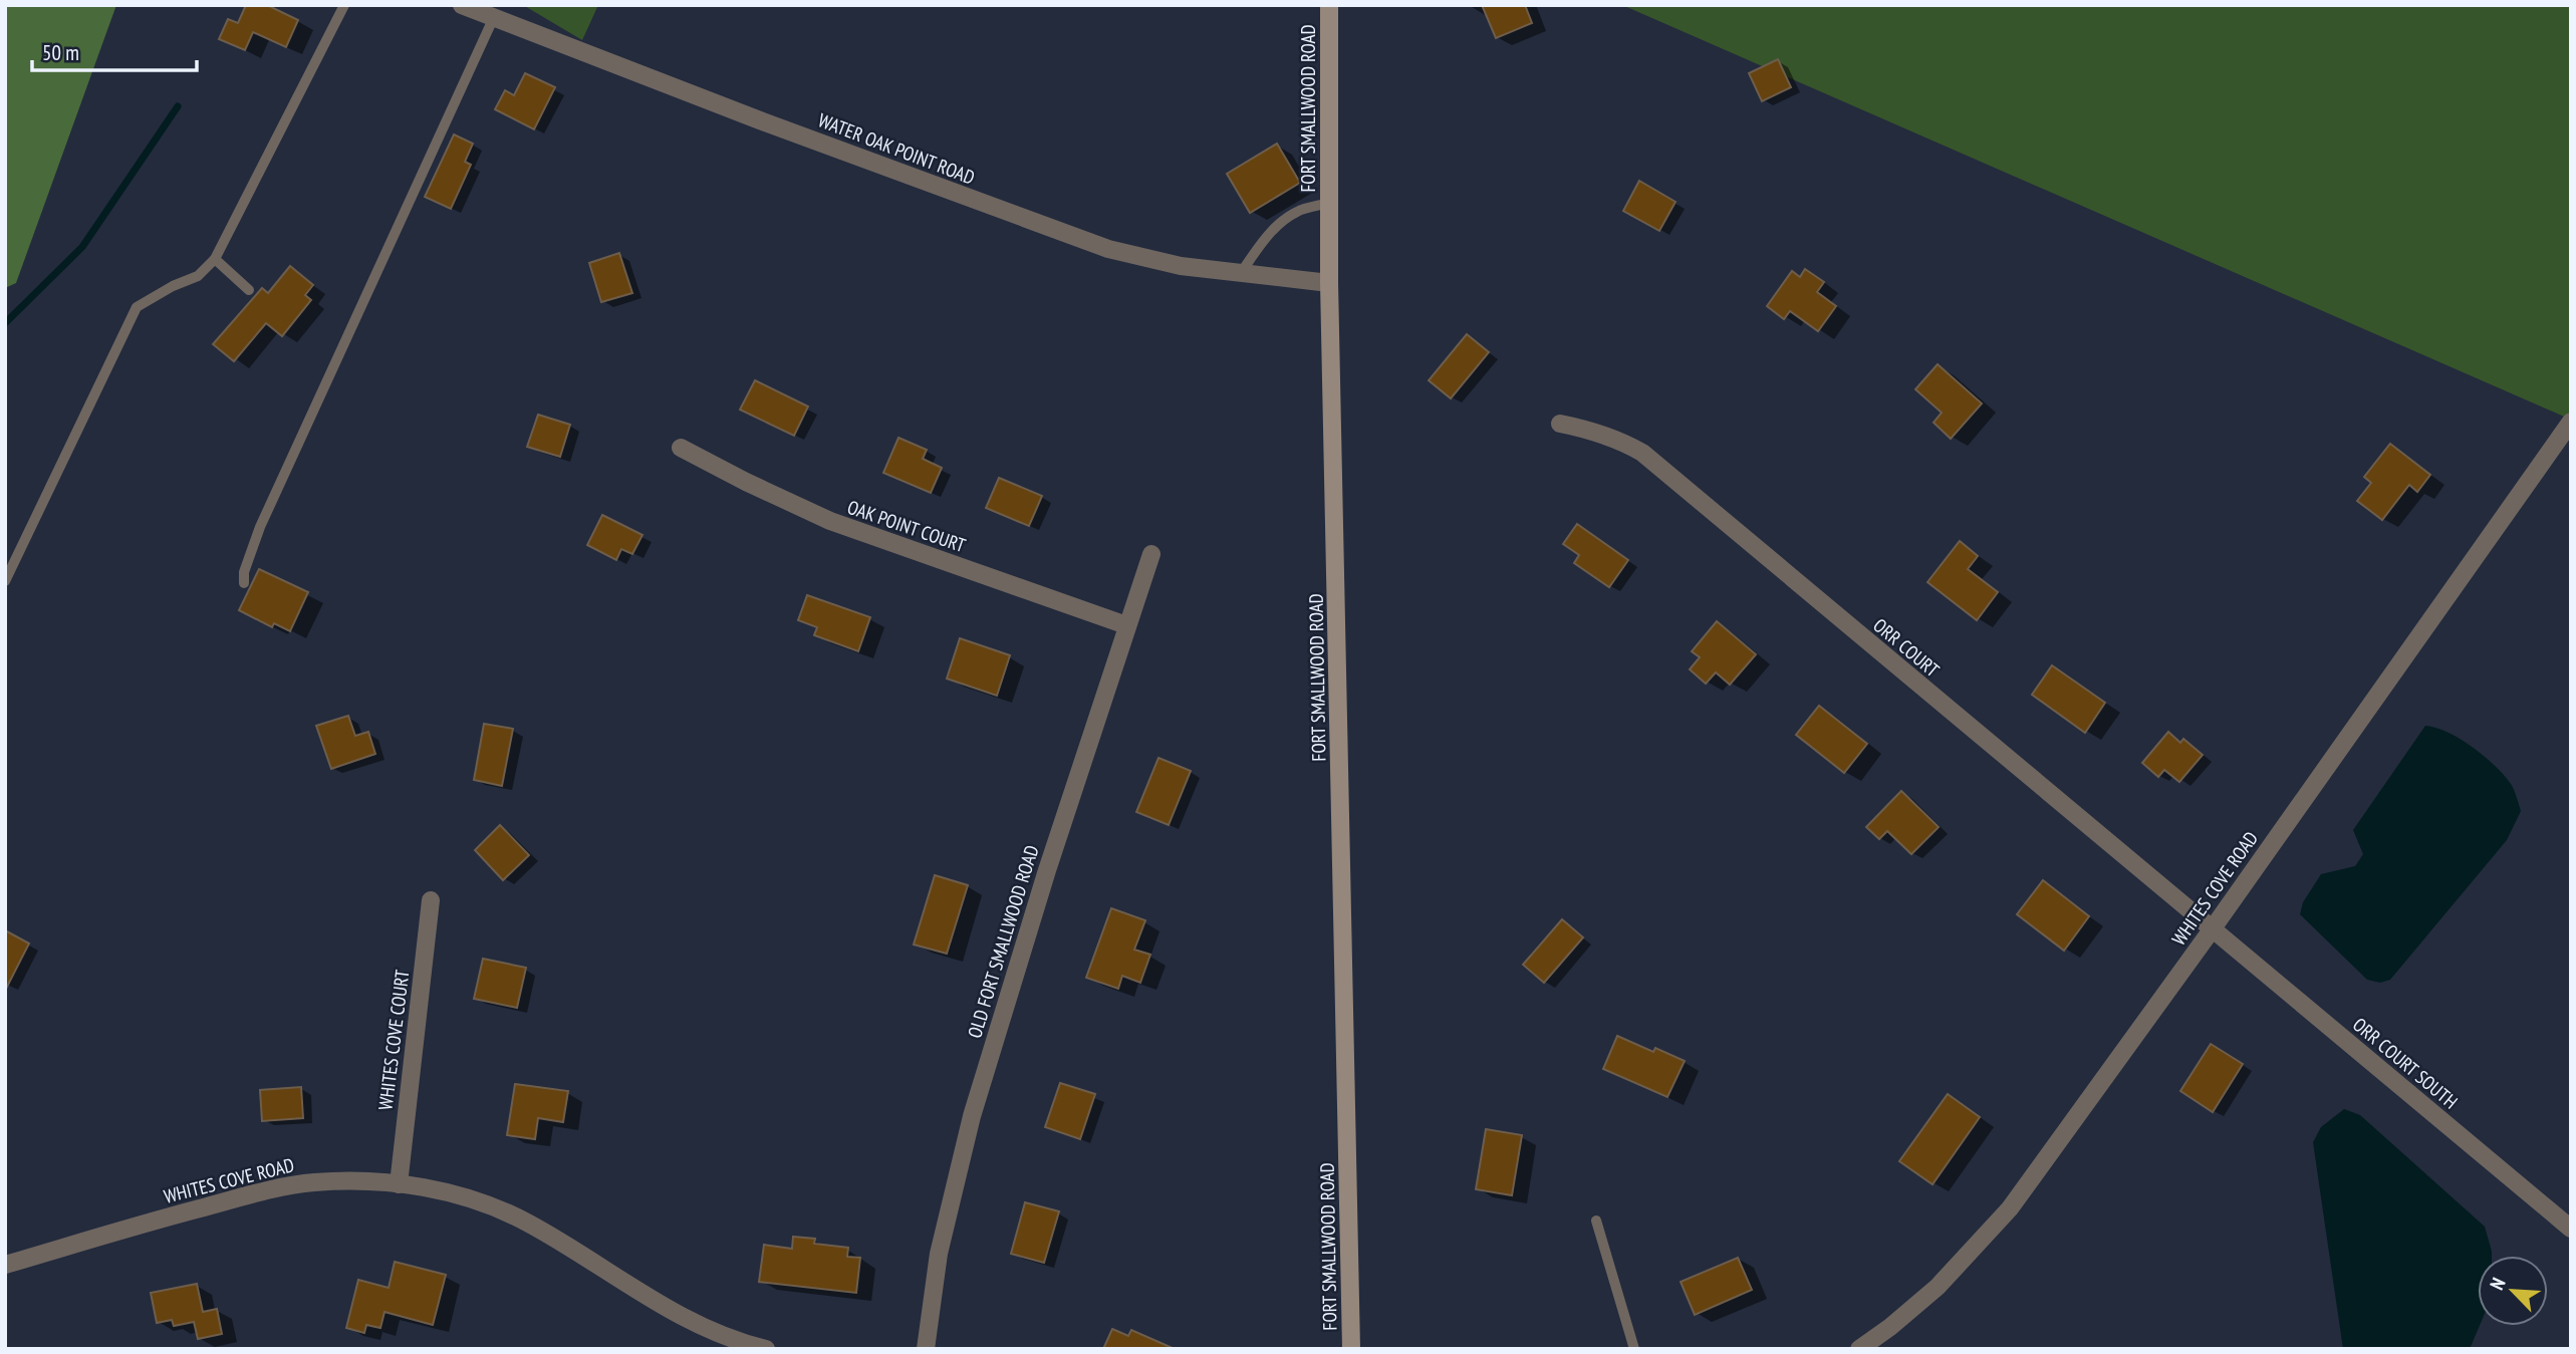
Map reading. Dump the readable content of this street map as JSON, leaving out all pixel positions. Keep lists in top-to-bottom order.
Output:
{
  "streets": {
    "main road": ["FORT SMALLWOOD ROAD"],
    "street": [
      "WATER OAK POINT ROAD",
      "OAK POINT COURT",
      "ORR COURT",
      "WHITES COVE ROAD",
      "OLD FORT SMALLWOOD ROAD",
      "WHITES COVE COURT",
      "ORR COURT SOUTH"
    ]
  },
  "crossings": [
    ["FORT SMALLWOOD ROAD", "WATER OAK POINT ROAD"],
    ["OAK POINT COURT", "OLD FORT SMALLWOOD ROAD"],
    ["ORR COURT", "WHITES COVE ROAD"],
    ["ORR COURT", "ORR COURT SOUTH"],
    ["WHITES COVE ROAD", "WHITES COVE COURT"],
    ["WHITES COVE ROAD", "ORR COURT SOUTH"]
  ],
  "scale_bar": "50 m",
  "north": "top left"
}
